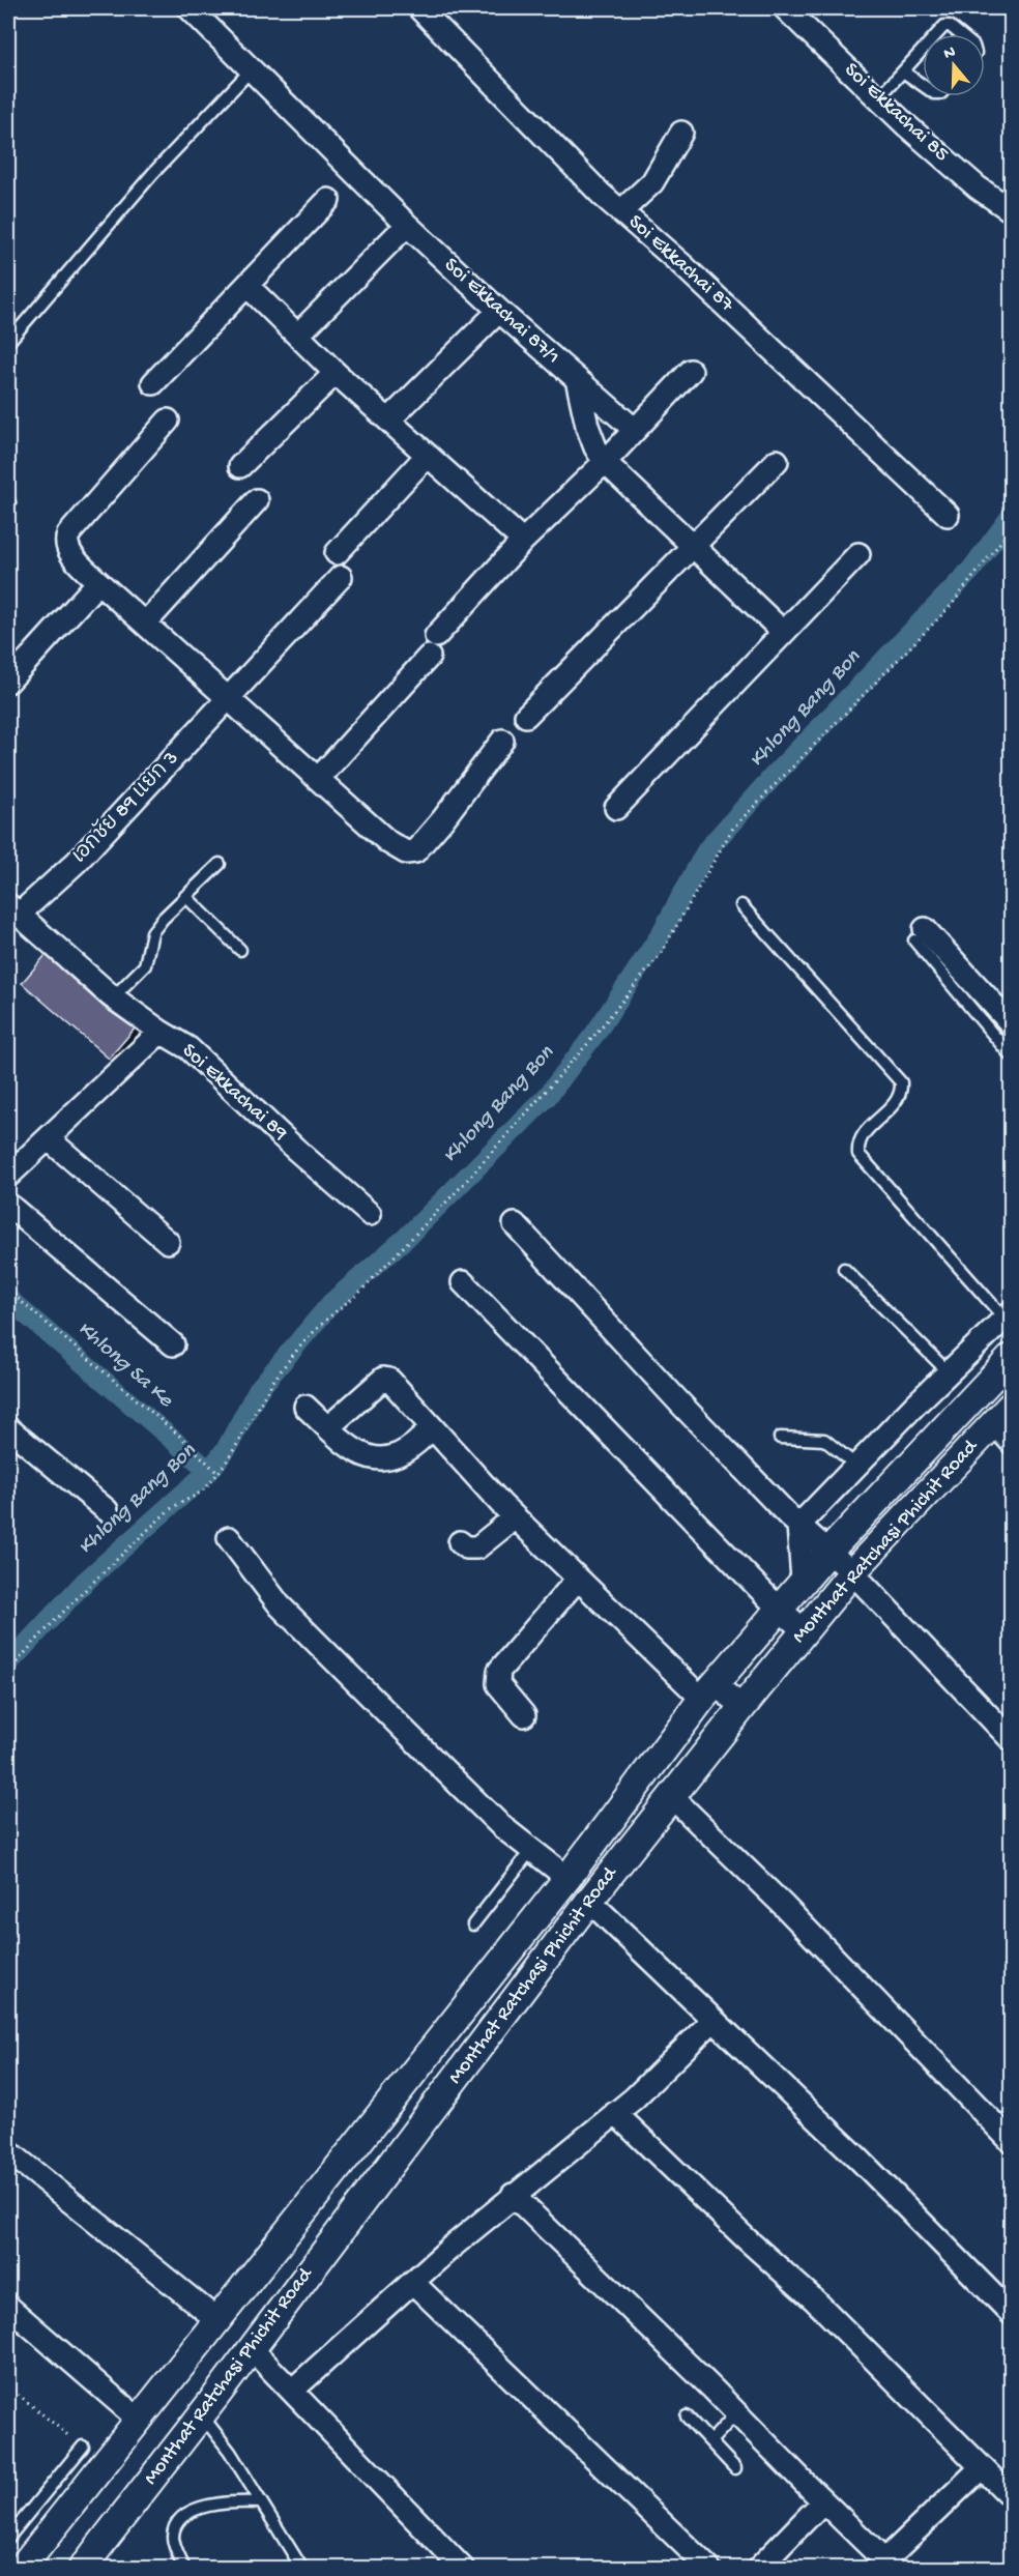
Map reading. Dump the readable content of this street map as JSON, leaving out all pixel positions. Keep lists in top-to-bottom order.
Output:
{
  "streets": {
    "street": [
      "Soi Ekkachai 85",
      "Soi Ekkachai 87",
      "Soi Ekkachai 87/1",
      "เอกชัย 89 แยก 3",
      "Soi Ekkachai 89",
      "Monthat Ratchasi Phichit Road"
    ]
  },
  "crossings": [
    ["เอกชัย 89 แยก 3", "Soi Ekkachai 89"]
  ],
  "water": ["Khlong Bang Bon", "Khlong Sa Ke"],
  "north": "top"
}
